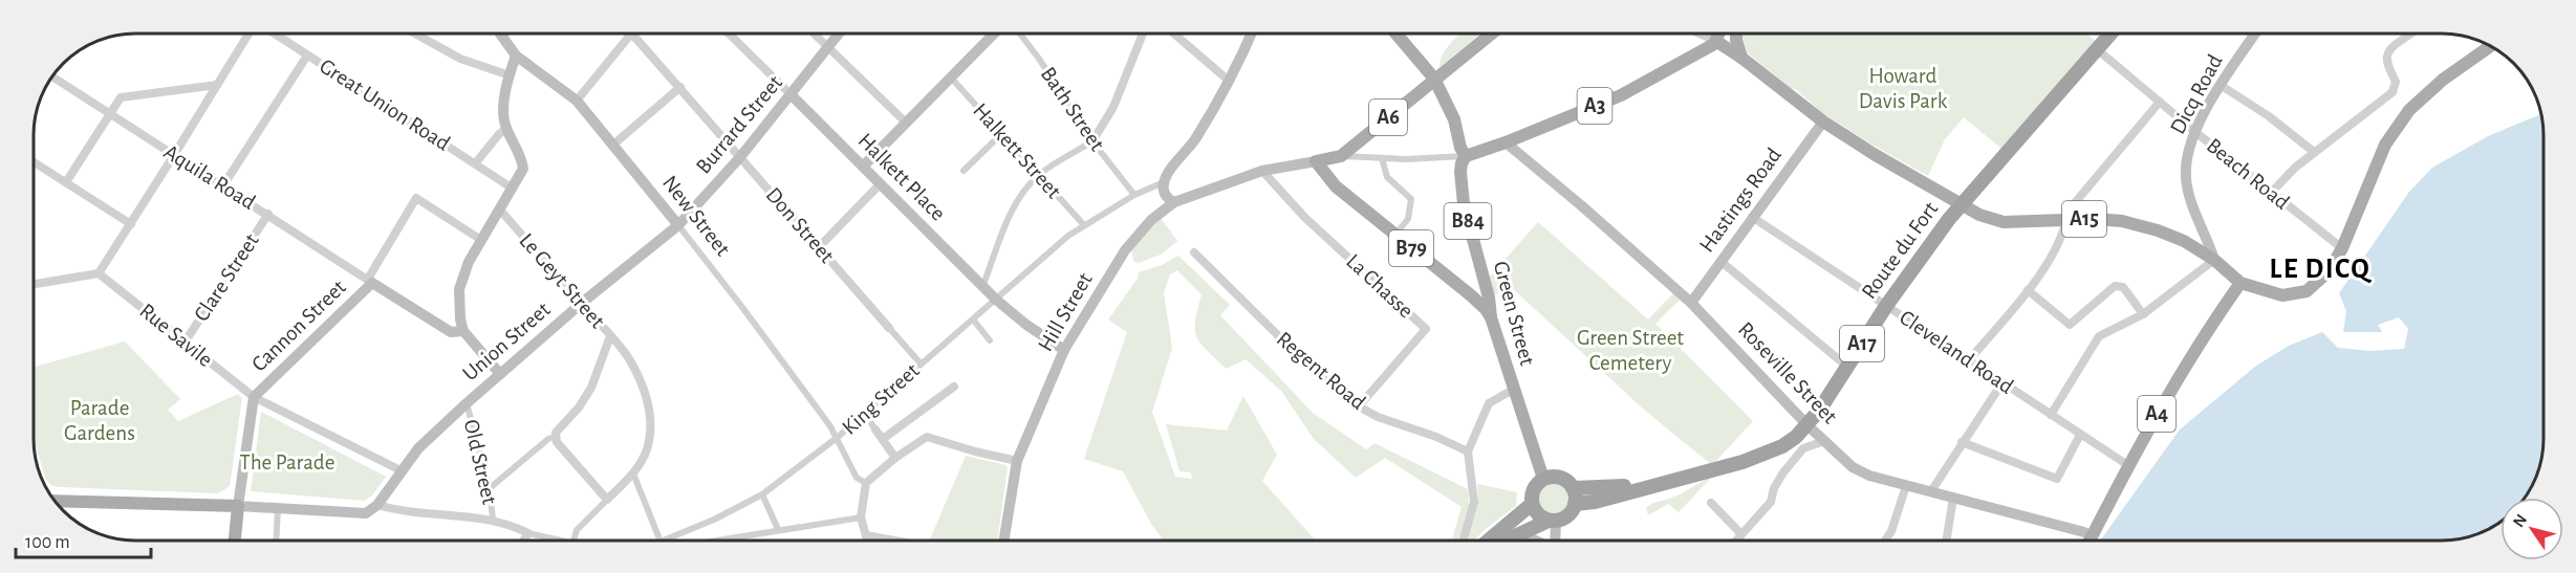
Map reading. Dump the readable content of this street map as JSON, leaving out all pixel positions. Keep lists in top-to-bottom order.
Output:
{
  "streets": {
    "highway": ["Route du Fort", "A17"],
    "main road": [
      "Dicq Road",
      "A3",
      "A6",
      "Burrard Street",
      "Halkett Place",
      "Hastings Road",
      "New Street",
      "A15",
      "B84",
      "B79",
      "Hill Street",
      "Green Street",
      "Cannon Street",
      "Union Street",
      "Roseville Street",
      "A4"
    ],
    "street": [
      "Great Union Road",
      "Bath Street",
      "Halkett Street",
      "Beach Road",
      "Aquila Road",
      "Don Street",
      "Clare Street",
      "Le Geyt Street",
      "La Chasse",
      "Rue Savile",
      "Cleveland Road",
      "Regent Road",
      "King Street",
      "Old Street"
    ]
  },
  "crossings": [
    ["Dicq Road", "Beach Road"],
    ["Dicq Road", "A15"],
    ["A3", "A15"],
    ["A3", "Green Street"],
    ["A3", "Roseville Street"],
    ["Bath Street", "King Street"],
    ["Burrard Street", "Halkett Place"],
    ["Burrard Street", "New Street"],
    ["Burrard Street", "Don Street"],
    ["Burrard Street", "Union Street"],
    ["Halkett Street", "King Street"],
    ["Beach Road", "Route du Fort"],
    ["Aquila Road", "Clare Street"],
    ["Aquila Road", "Cannon Street"],
    ["Halkett Place", "Hill Street"],
    ["Halkett Place", "King Street"],
    ["Hastings Road", "A15"],
    ["Hastings Road", "Cleveland Road"],
    ["Hastings Road", "Roseville Street"],
    ["New Street", "Union Street"],
    ["New Street", "King Street"],
    ["A15", "Route du Fort"],
    ["A15", "A4"],
    ["Don Street", "King Street"],
    ["B79", "Hill Street"],
    ["B79", "Green Street"],
    ["Route du Fort", "Green Street"],
    ["Route du Fort", "Cleveland Road"],
    ["Route du Fort", "Roseville Street"],
    ["Clare Street", "Rue Savile"],
    ["Le Geyt Street", "Union Street"],
    ["La Chasse", "Hill Street"],
    ["La Chasse", "Regent Road"],
    ["Cannon Street", "Rue Savile"],
    ["Union Street", "Old Street"],
    ["Cleveland Road", "A4"],
    ["Roseville Street", "A4"]
  ],
  "districts": ["LE DICQ"],
  "parks": [
    "Howard Davis Park",
    "Green Street Cemetery",
    "Parade Gardens",
    "The Parade"
  ],
  "scale_bar": "100 m",
  "north": "top left"
}
